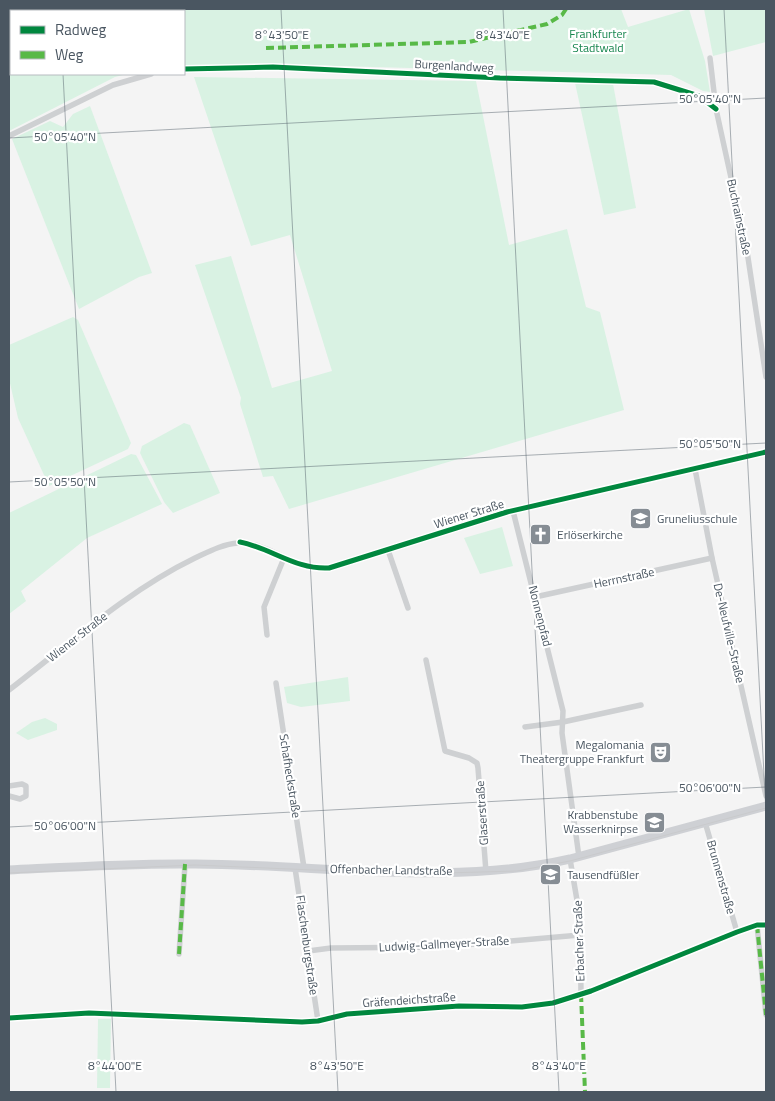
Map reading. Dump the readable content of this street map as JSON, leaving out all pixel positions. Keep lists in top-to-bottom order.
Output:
{
  "streets": {
    "main road": ["Offenbacher Landstraße"],
    "street": [
      "Burgenlandweg",
      "Buchrainstraße",
      "Wiener Straße",
      "Herrnstraße",
      "Nonnenpfad",
      "De-Neufville-Straße",
      "Schafheckstraße",
      "Glaserstraße",
      "Brunnenstraße",
      "Erbacher Straße",
      "Ludwig-Gallmeyer-Straße",
      "Flaschenburgstraße",
      "Gräfendeichstraße"
    ]
  },
  "crossings": [
    ["Burgenlandweg", "Buchrainstraße"],
    ["Wiener Straße", "Nonnenpfad"],
    ["Wiener Straße", "De-Neufville-Straße"],
    ["Herrnstraße", "Nonnenpfad"],
    ["Herrnstraße", "De-Neufville-Straße"],
    ["Nonnenpfad", "Offenbacher Landstraße"],
    ["Nonnenpfad", "Erbacher Straße"],
    ["Schafheckstraße", "Offenbacher Landstraße"],
    ["Schafheckstraße", "Flaschenburgstraße"],
    ["Glaserstraße", "Offenbacher Landstraße"],
    ["Offenbacher Landstraße", "Brunnenstraße"],
    ["Offenbacher Landstraße", "Erbacher Straße"],
    ["Offenbacher Landstraße", "Flaschenburgstraße"],
    ["Brunnenstraße", "Gräfendeichstraße"],
    ["Erbacher Straße", "Ludwig-Gallmeyer-Straße"],
    ["Erbacher Straße", "Gräfendeichstraße"],
    ["Ludwig-Gallmeyer-Straße", "Flaschenburgstraße"],
    ["Flaschenburgstraße", "Gräfendeichstraße"]
  ],
  "parks": ["Frankfurter Stadtwald"],
  "places": {
    "school or university": ["Gruneliusschule", "Krabbenstube Wasserknirpse", "Tausendfüßler"],
    "church": ["Erlöserkirche"],
    "theatre": ["Megalomania Theatergruppe Frankfurt"]
  },
  "legend": ["Radweg", "Weg"],
  "coordinates": [
    "8°43'50\"E",
    "8°43'40\"E",
    "50°05'40\"N",
    "50°05'50\"N",
    "50°06'00\"N",
    "8°44'00\"E"
  ]
}
